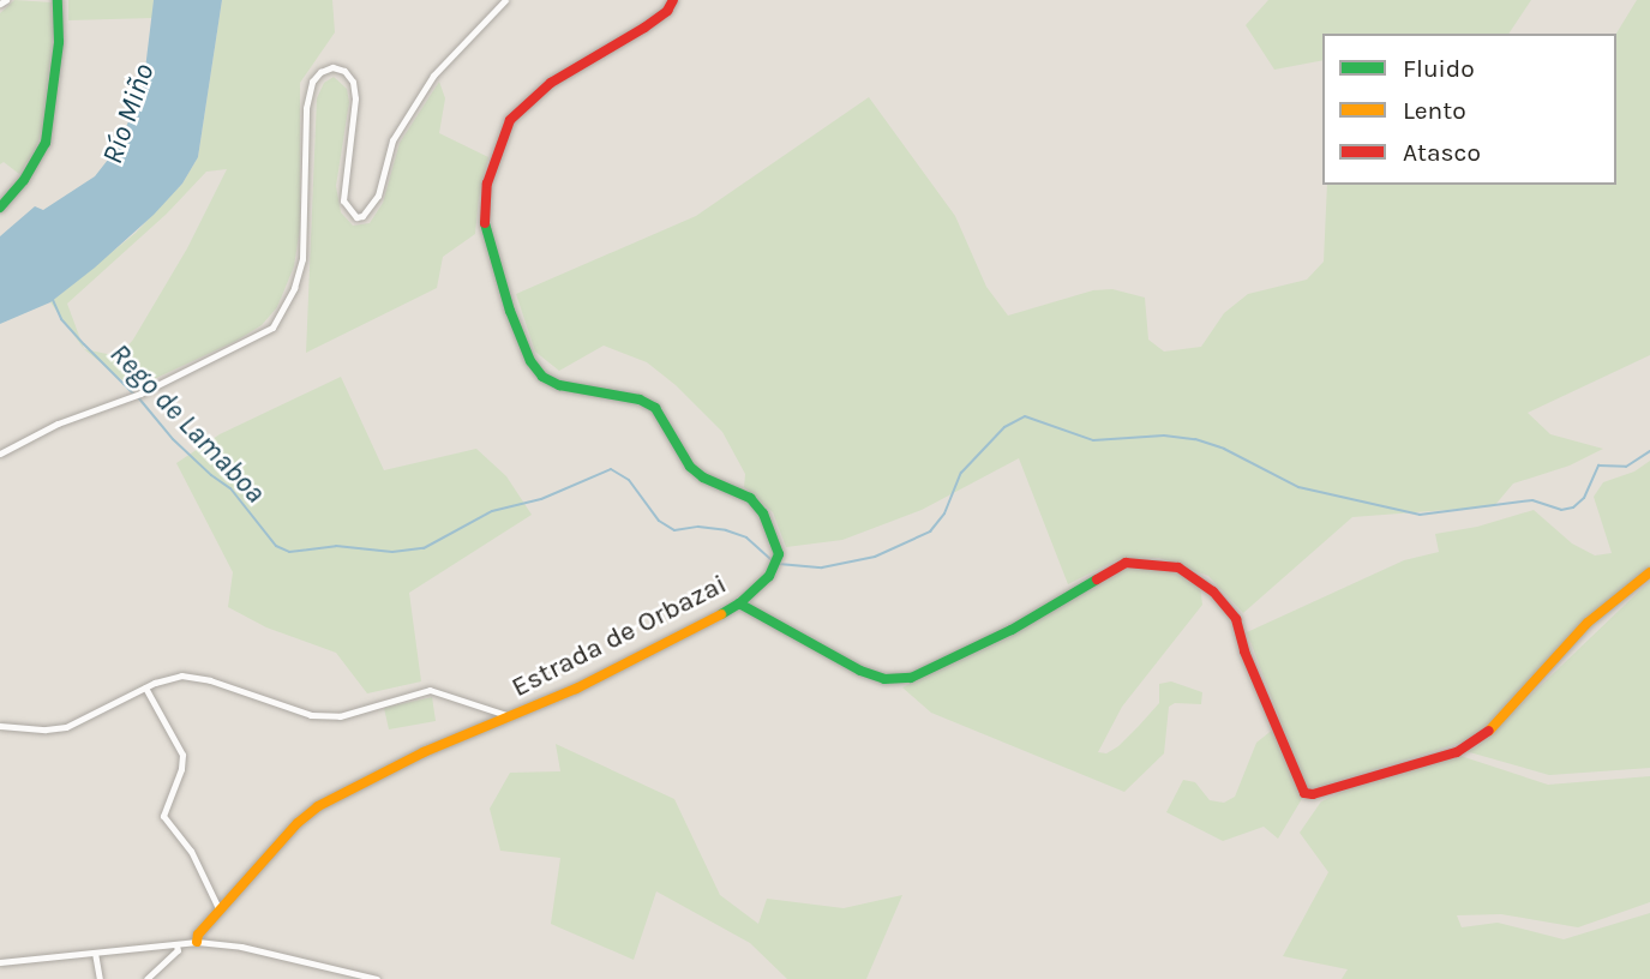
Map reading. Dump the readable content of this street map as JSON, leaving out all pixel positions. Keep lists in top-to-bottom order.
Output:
{
  "streets": {
    "street": ["Estrada de Orbazai"]
  },
  "water": ["Río Miño", "Rego de Lamaboa"],
  "legend": ["Fluido", "Lento", "Atasco"]
}
